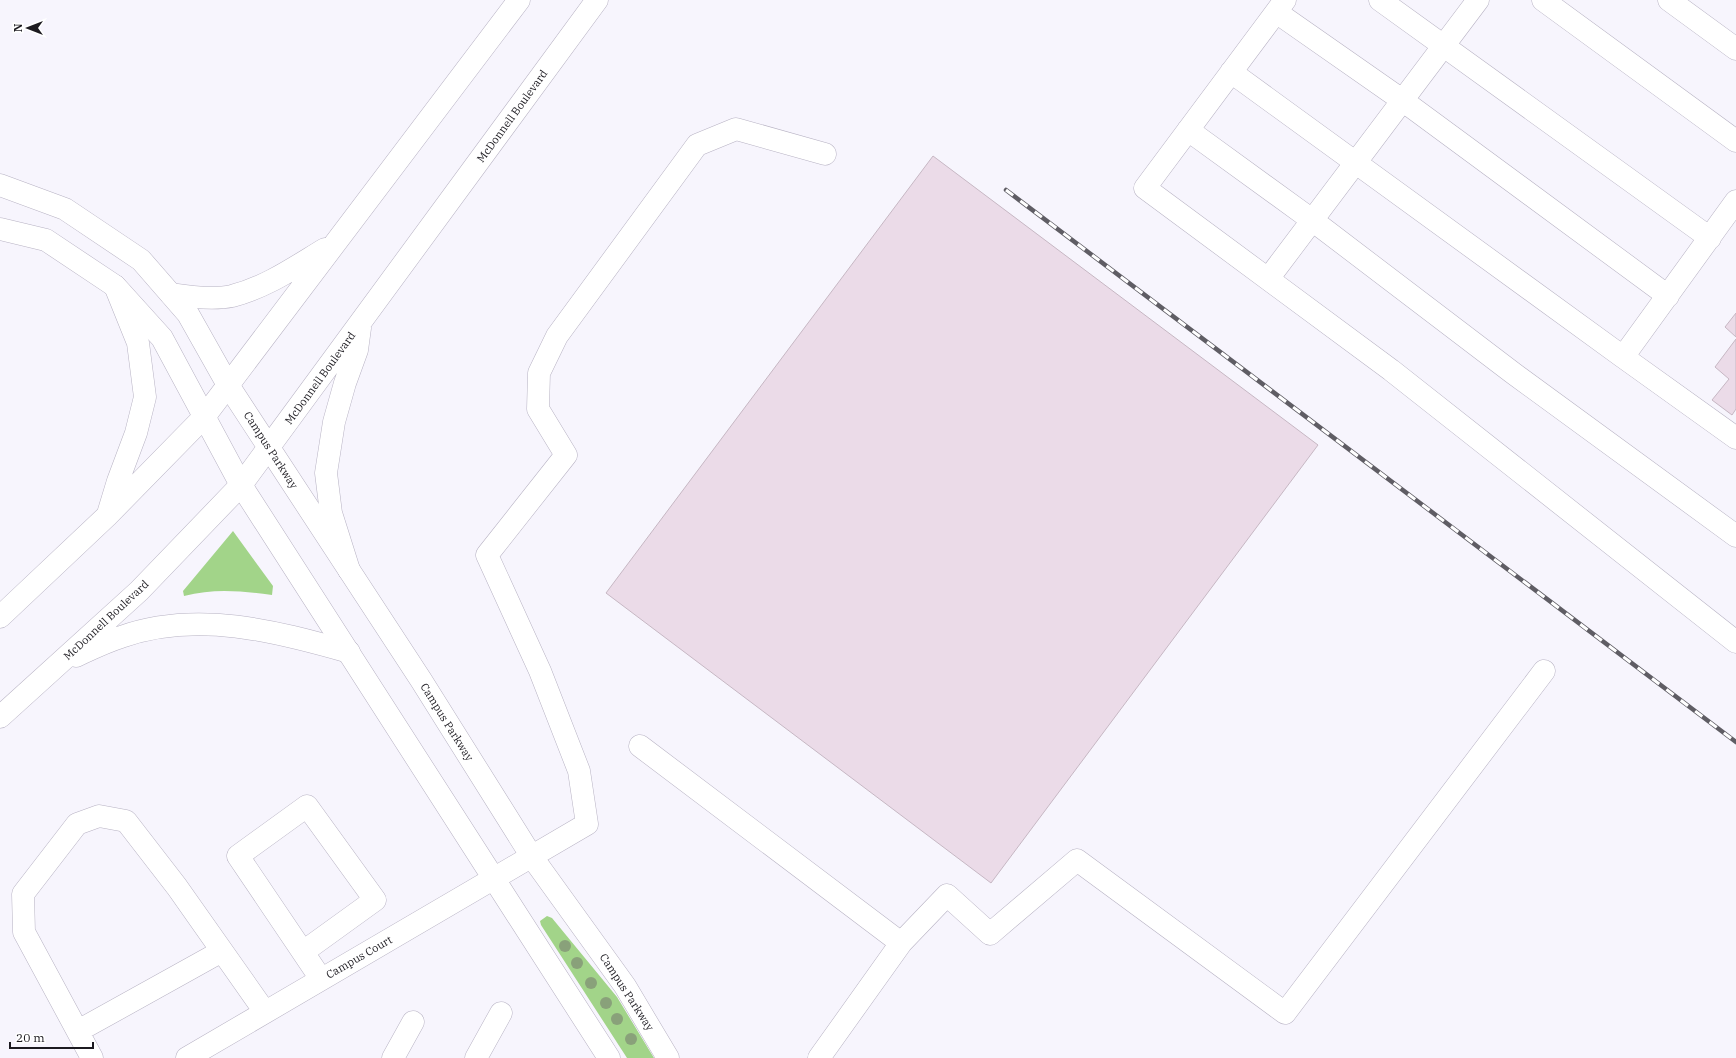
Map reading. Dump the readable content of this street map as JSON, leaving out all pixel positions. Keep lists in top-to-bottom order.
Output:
{
  "streets": {
    "main road": ["McDonnell Boulevard", "Campus Parkway", "Campus Court"]
  },
  "crossings": [
    ["McDonnell Boulevard", "Campus Parkway"],
    ["Campus Parkway", "Campus Court"]
  ],
  "scale_bar": "20 m",
  "north": "left"
}
